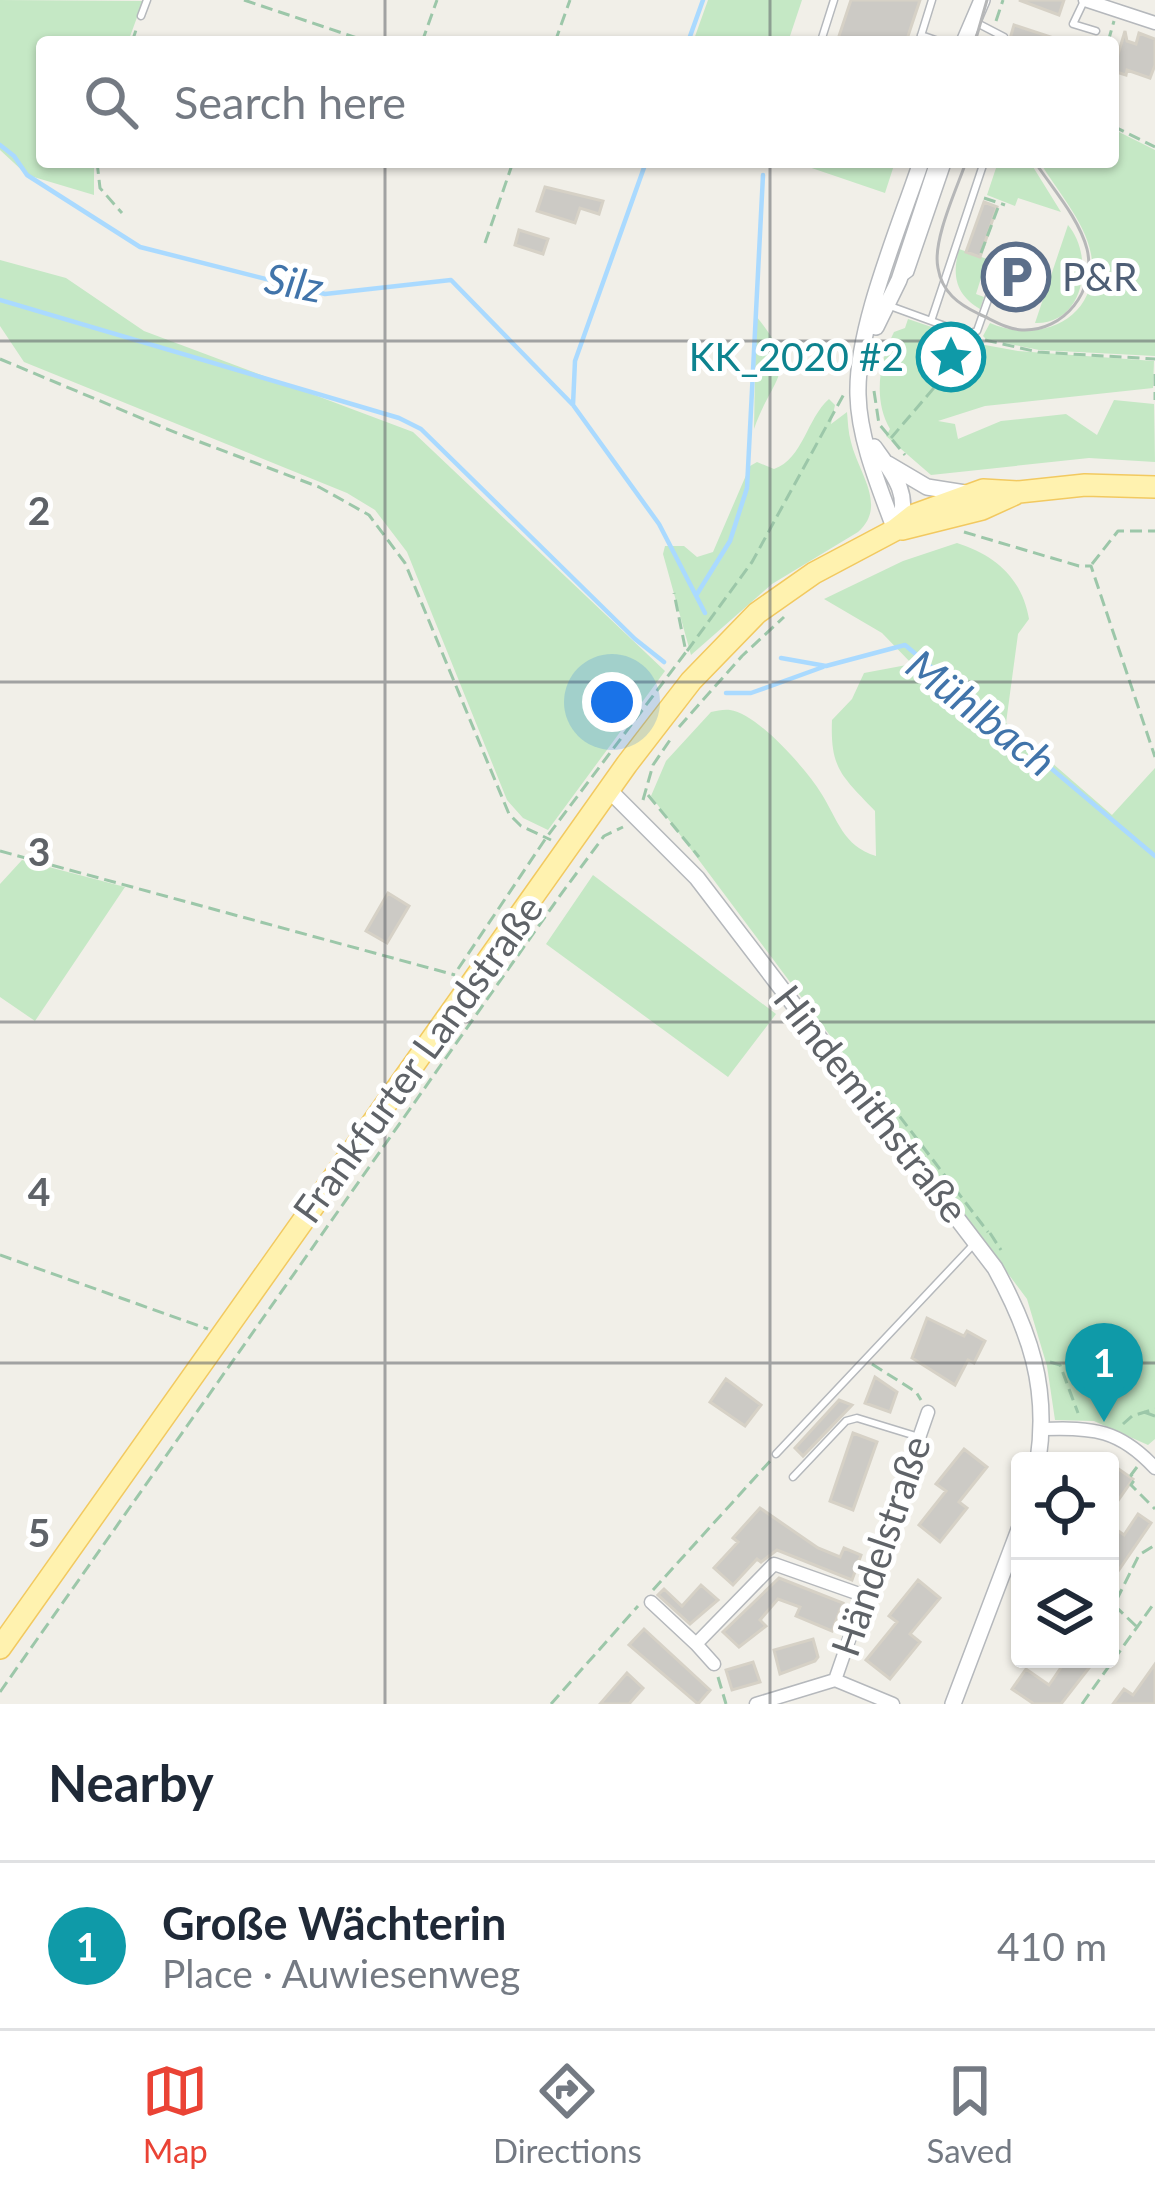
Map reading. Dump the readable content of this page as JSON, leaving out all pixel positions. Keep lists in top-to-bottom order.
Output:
{
  "streets": {
    "main road": ["Frankfurter Landstraße"],
    "street": ["Hindemithstraße", "Händelstraße"]
  },
  "crossings": [
    ["Frankfurter Landstraße", "Hindemithstraße"]
  ],
  "water": ["Silz", "Mühlbach"],
  "places": {
    "parking": ["P&R"],
    "place": ["KK_2020 #2"]
  },
  "page": {
    "search": "Search here",
    "pins": "1",
    "heading": "Nearby",
    "list": [
      {
        "mark": "1",
        "name": "Große Wächterin",
        "note": "Place · Auwiesenweg",
        "value": "410 m"
      }
    ],
    "nav": ["Map", "Directions", "Saved"]
  },
  "grid": {
    "rows": [
      "2",
      "3",
      "4",
      "5"
    ]
  }
}
